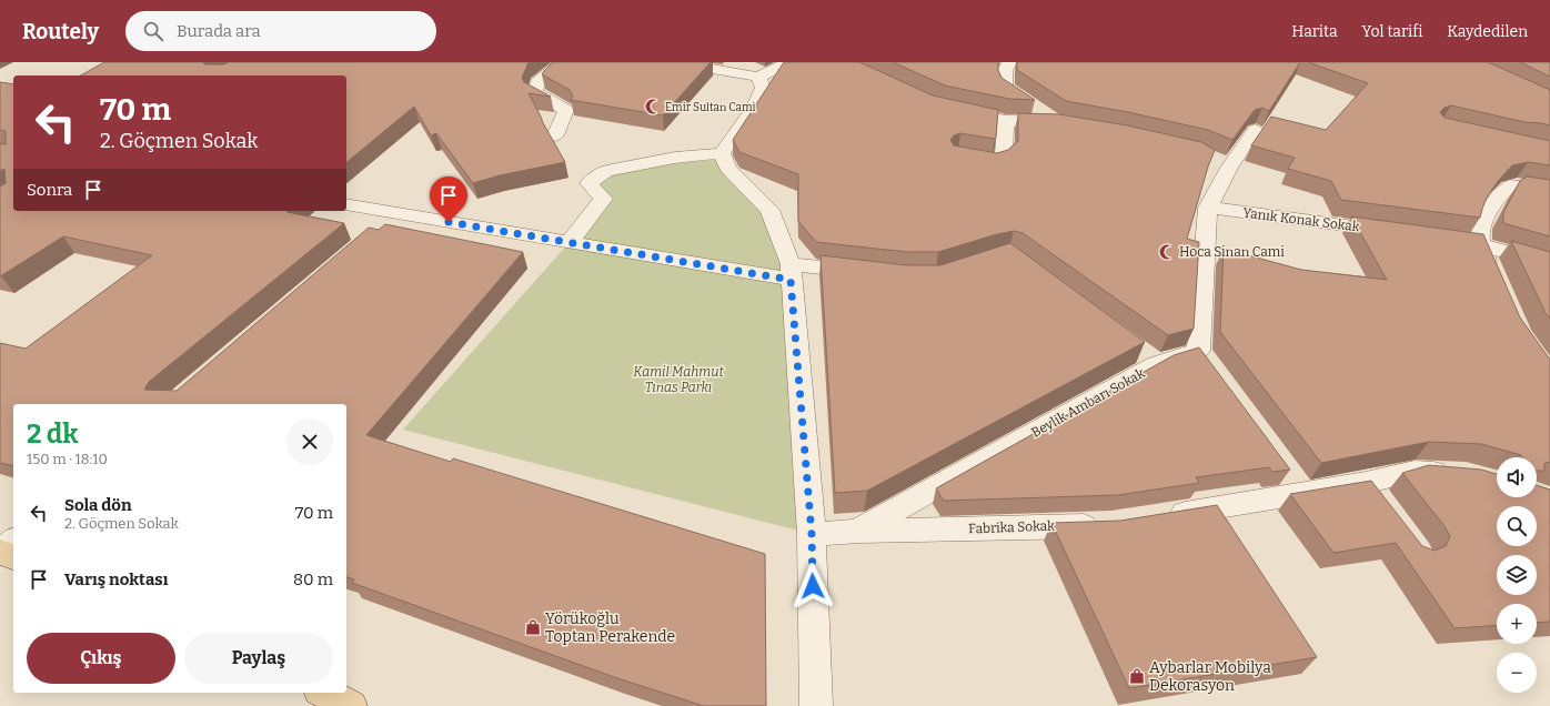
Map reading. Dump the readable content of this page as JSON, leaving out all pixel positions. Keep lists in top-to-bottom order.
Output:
{
  "streets": {
    "street": ["Yanık Konak Sokak", "Beylik Ambarı Sokak", "Fabrika Sokak"]
  },
  "crossings": [
    ["Beylik Ambarı Sokak", "Fabrika Sokak"]
  ],
  "parks": ["Kamil Mahmut Tınas Parkı"],
  "places": {
    "mosque": ["Emir Sultan Cami", "Hoca Sinan Cami"],
    "shop": ["Yörükoğlu Toptan Perakende", "Aybarlar Mobilya Dekorasyon"]
  },
  "page": {
    "header": "Routely",
    "search": "Burada ara",
    "nav": ["Harita", "Yol tarifi", "Kaydedilen"],
    "turn": ["70 m", "2. Göçmen Sokak"],
    "then": "Sonra",
    "heading": ["2 dk", "150 m · 18:10"],
    "map_buttons": ["+", "−"],
    "list": [
      {
        "name": "Sola dön",
        "note": "2. Göçmen Sokak",
        "value": "70 m"
      },
      {
        "name": "Varış noktası",
        "value": "80 m"
      }
    ],
    "buttons": ["Çıkış", "Paylaş"]
  }
}
